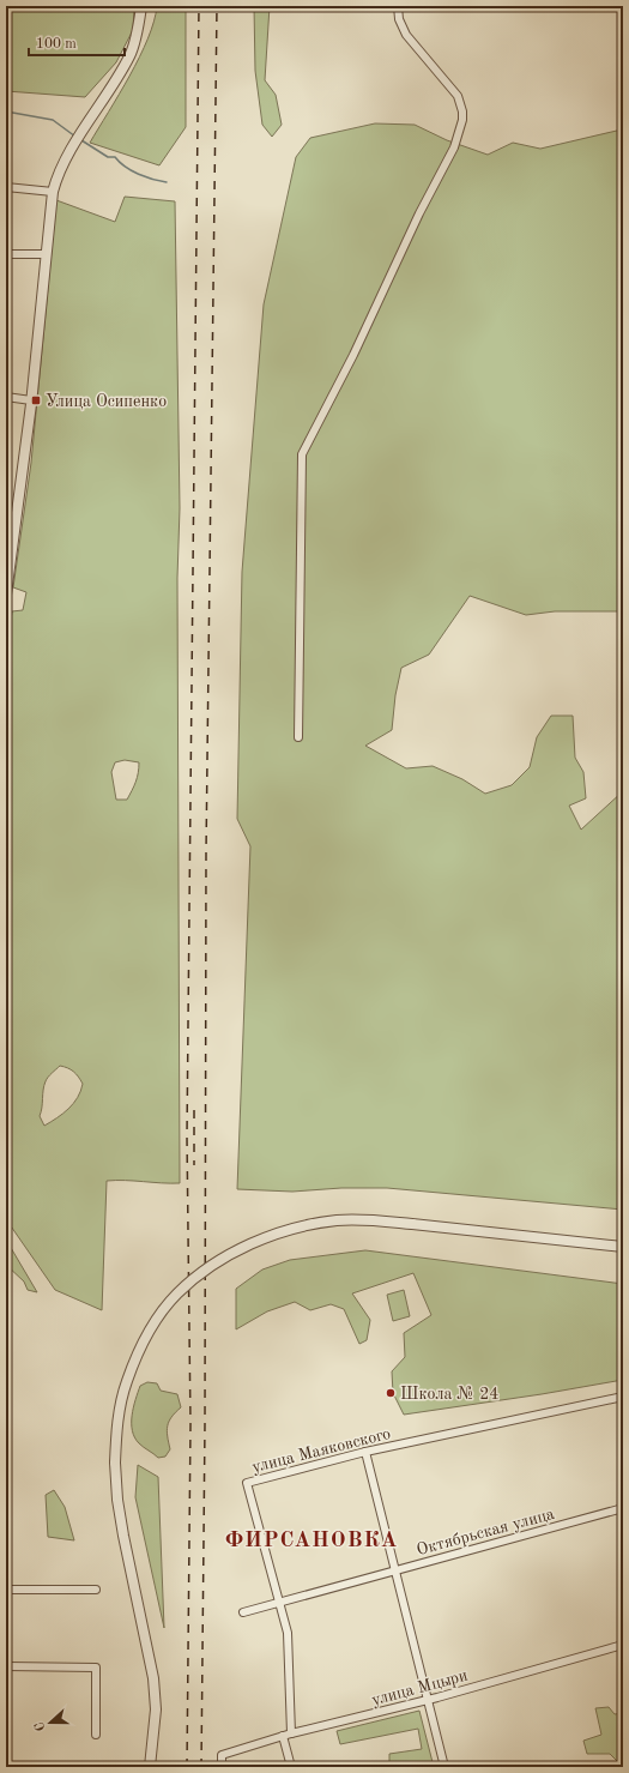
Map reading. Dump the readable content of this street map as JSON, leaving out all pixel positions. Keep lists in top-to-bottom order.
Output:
{
  "streets": {
    "street": ["улица Маяковского", "Октябрьская улица", "улица Мцыри"]
  },
  "crossings": [
    ["улица Маяковского", "Октябрьская улица"],
    ["улица Маяковского", "улица Мцыри"]
  ],
  "districts": ["ФИРСАНОВКА"],
  "places": {
    "transit": ["Улица Осипенко"],
    "other": ["Школа № 24"]
  },
  "scale_bar": "100 m",
  "north": "left"
}
